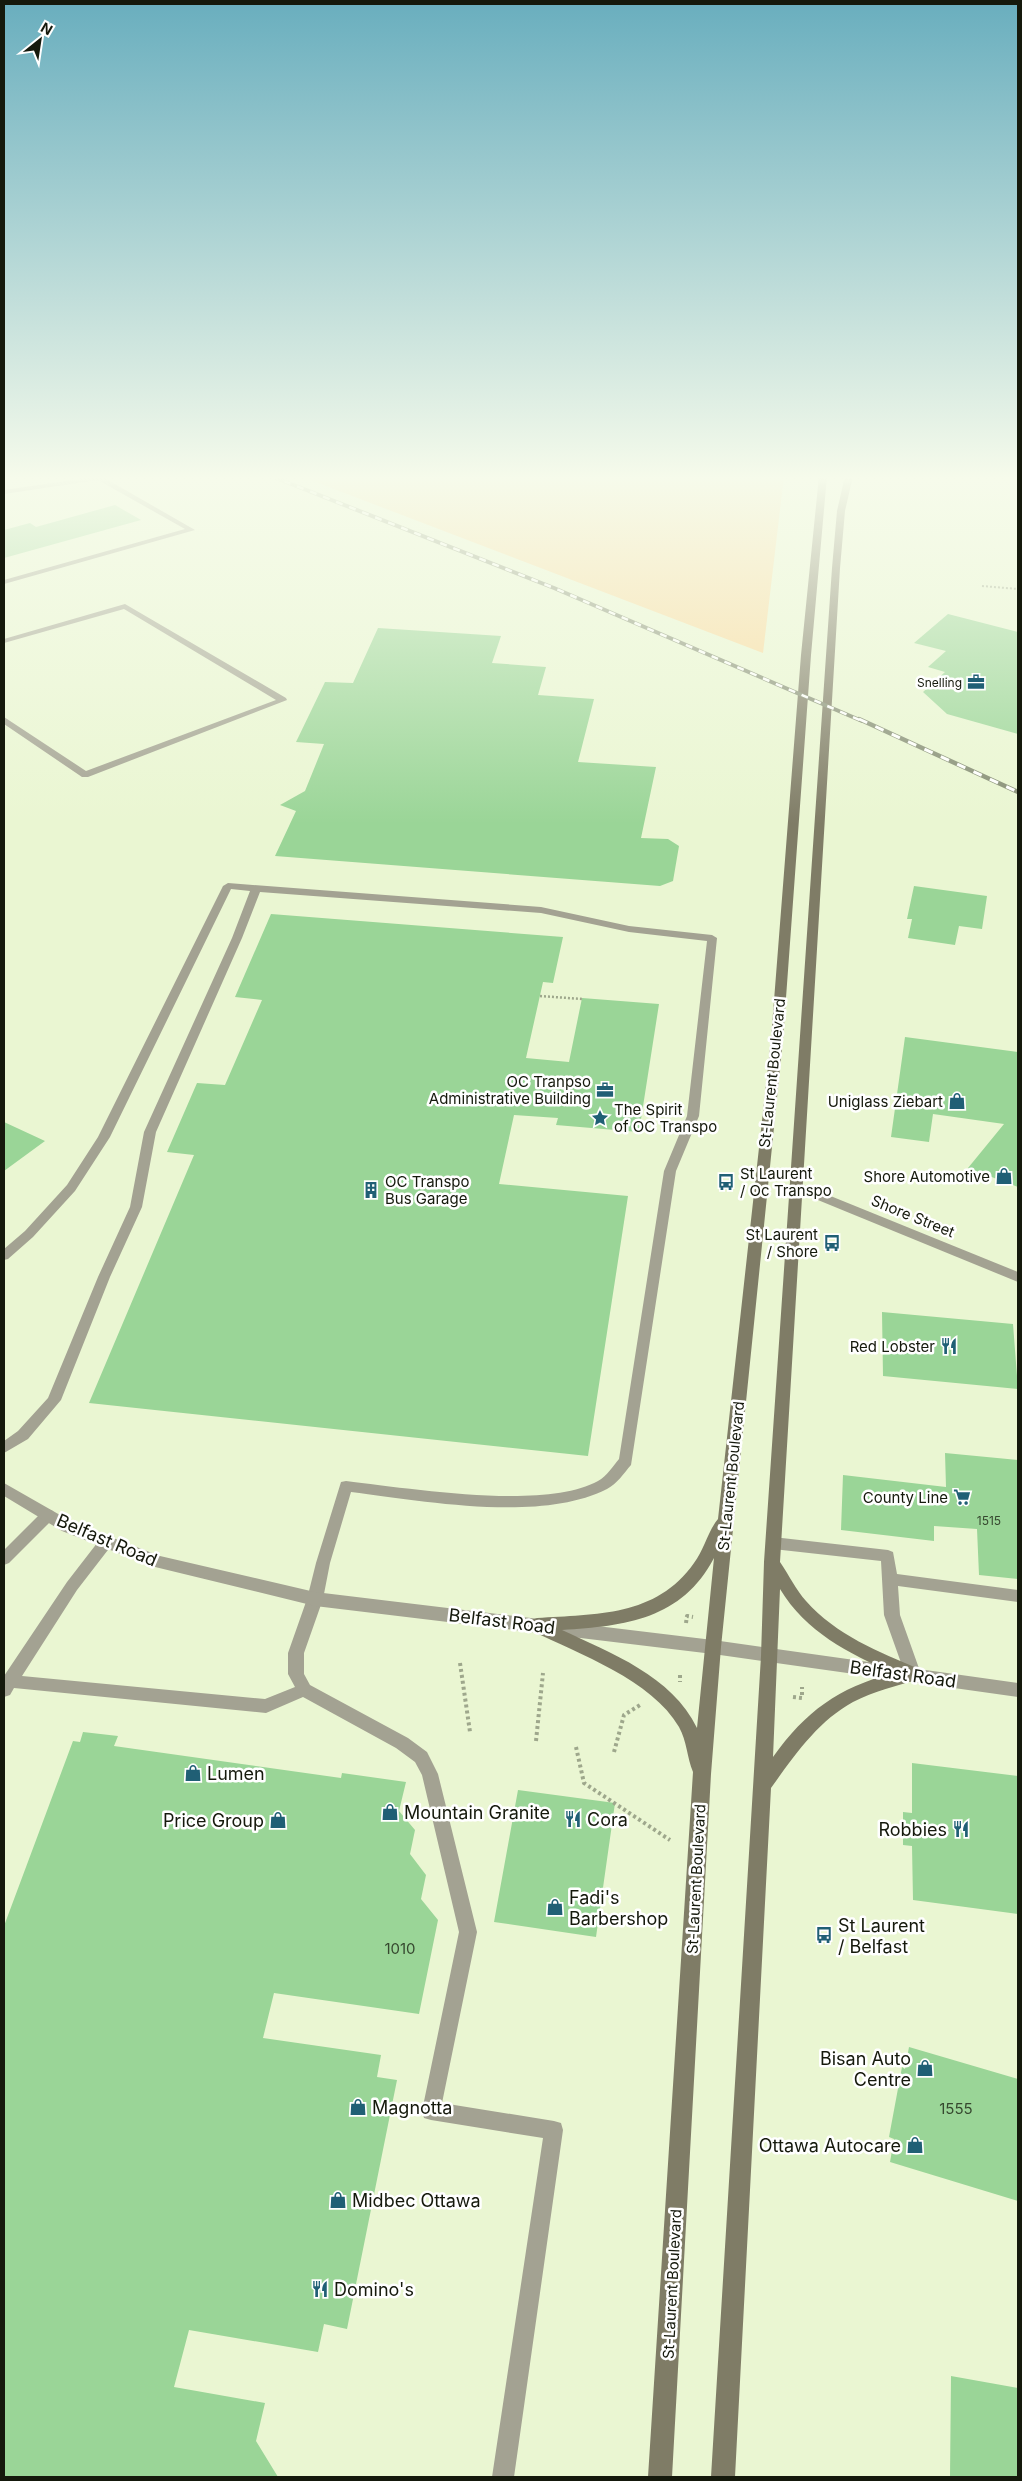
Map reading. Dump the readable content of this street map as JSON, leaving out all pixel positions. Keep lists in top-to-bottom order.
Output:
{
  "streets": {
    "main road": ["St-Laurent Boulevard"],
    "street": ["Shore Street", "Belfast Road"]
  },
  "crossings": [
    ["St-Laurent Boulevard", "Shore Street"],
    ["St-Laurent Boulevard", "Belfast Road"]
  ],
  "places": {
    "office": ["Snelling", "OC Tranpso Administrative Building"],
    "shop": [
      "Uniglass Ziebart",
      "Shore Automotive",
      "Lumen",
      "Mountain Granite",
      "Price Group",
      "Fadi's Barbershop",
      "Bisan Auto Centre",
      "Magnotta",
      "Ottawa Autocare",
      "Midbec Ottawa"
    ],
    "place": ["The Spirit of OC Transpo"],
    "bus stop": ["St Laurent / Oc Transpo", "St Laurent / Shore", "St Laurent / Belfast"],
    "building": ["OC Transpo Bus Garage"],
    "restaurant": [
      "Red Lobster",
      "Cora",
      "Robbies",
      "Domino's"
    ],
    "supermarket": ["County Line"]
  },
  "house_numbers": ["1515", "1010", "1555"],
  "north": "top right"
}
